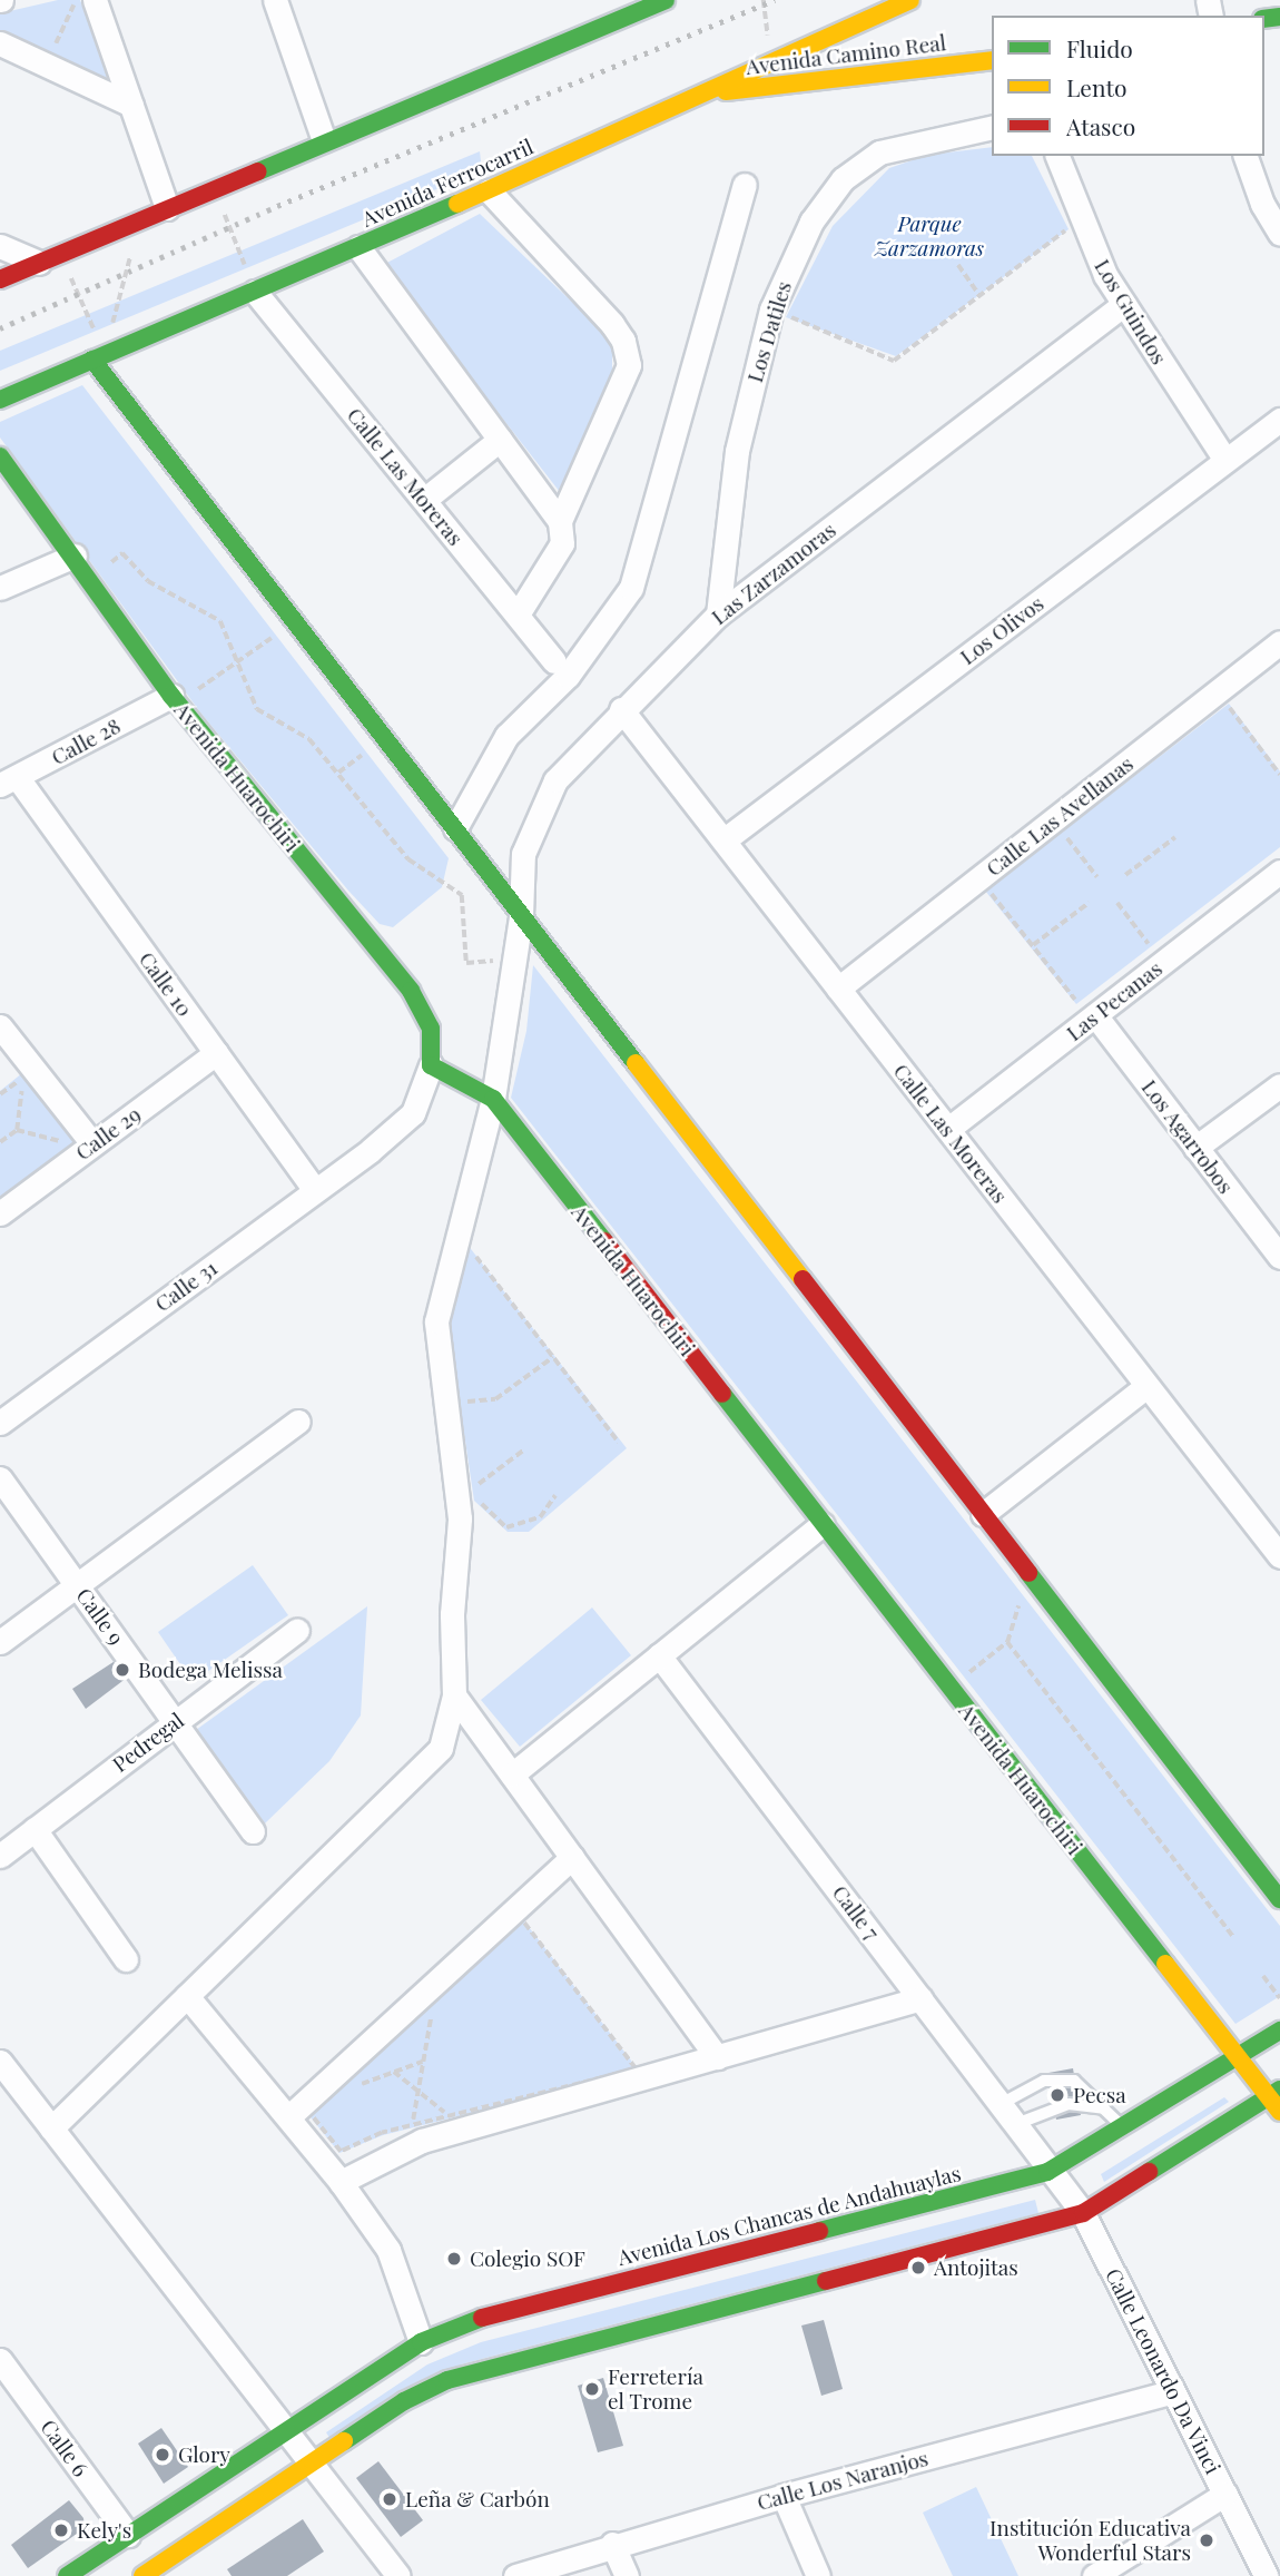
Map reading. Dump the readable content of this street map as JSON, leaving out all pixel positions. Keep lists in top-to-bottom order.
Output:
{
  "streets": {
    "street": [
      "Avenida Camino Real",
      "Avenida Ferrocarril",
      "Los Guindos",
      "Los Datiles",
      "Calle Las Moreras",
      "Las Zarzamoras",
      "Los Olivos",
      "Calle 28",
      "Avenida Huarochiri",
      "Calle Las Avellanas",
      "Calle 10",
      "Las Pecanas",
      "Calle 29",
      "Los Agarrobos",
      "Calle 31",
      "Calle 9",
      "Pedregal",
      "Calle 7",
      "Avenida Los Chancas de Andahuaylas",
      "Calle Leonardo Da Vinci",
      "Calle 6",
      "Calle Los Naranjos"
    ]
  },
  "crossings": [
    ["Avenida Camino Real", "Avenida Ferrocarril"],
    ["Avenida Ferrocarril", "Calle Las Moreras"],
    ["Los Guindos", "Las Zarzamoras"],
    ["Los Guindos", "Los Olivos"],
    ["Los Datiles", "Las Zarzamoras"],
    ["Calle Las Moreras", "Las Zarzamoras"],
    ["Calle Las Moreras", "Los Olivos"],
    ["Calle Las Moreras", "Calle Las Avellanas"],
    ["Calle Las Moreras", "Las Pecanas"],
    ["Las Zarzamoras", "Avenida Huarochiri"],
    ["Calle 28", "Avenida Huarochiri"],
    ["Calle 28", "Calle 10"],
    ["Avenida Huarochiri", "Calle 31"],
    ["Avenida Huarochiri", "Avenida Los Chancas de Andahuaylas"],
    ["Calle 10", "Calle 29"],
    ["Calle 10", "Calle 31"],
    ["Las Pecanas", "Los Agarrobos"],
    ["Calle 9", "Pedregal"],
    ["Calle 7", "Avenida Los Chancas de Andahuaylas"],
    ["Calle 7", "Calle Leonardo Da Vinci"],
    ["Avenida Los Chancas de Andahuaylas", "Calle Leonardo Da Vinci"],
    ["Avenida Los Chancas de Andahuaylas", "Calle 6"],
    ["Calle Leonardo Da Vinci", "Calle Los Naranjos"]
  ],
  "parks": ["Parque Zarzamoras"],
  "places": [
    "Bodega Melissa",
    "Pecsa",
    "Colegio SOF",
    "Antojitas",
    "Ferretería el Trome",
    "Glory",
    "Leña & Carbón",
    "Kely's",
    "Institución Educativa Wonderful Stars"
  ],
  "legend": ["Fluido", "Lento", "Atasco"]
}
